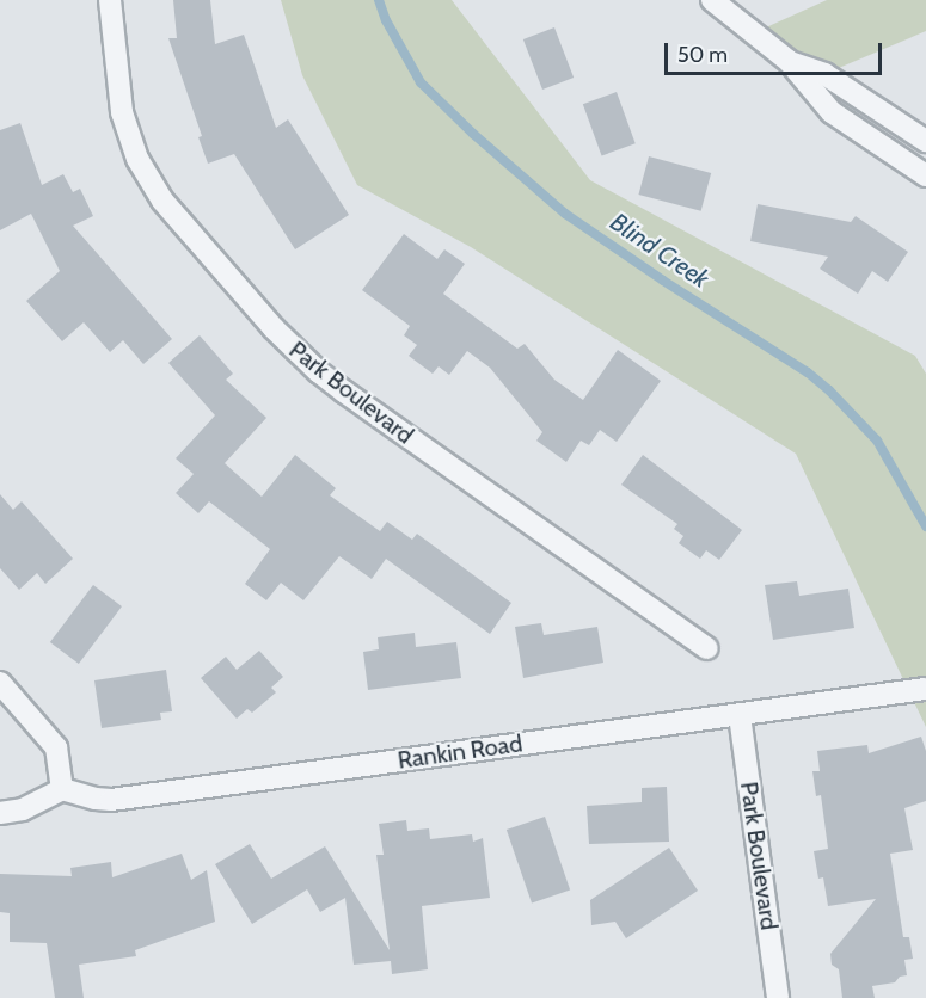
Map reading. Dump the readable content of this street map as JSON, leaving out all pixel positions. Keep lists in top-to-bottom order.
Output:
{
  "streets": {
    "street": ["Park Boulevard", "Rankin Road"]
  },
  "crossings": [
    ["Park Boulevard", "Rankin Road"]
  ],
  "water": ["Blind Creek"],
  "scale_bar": "50 m"
}
